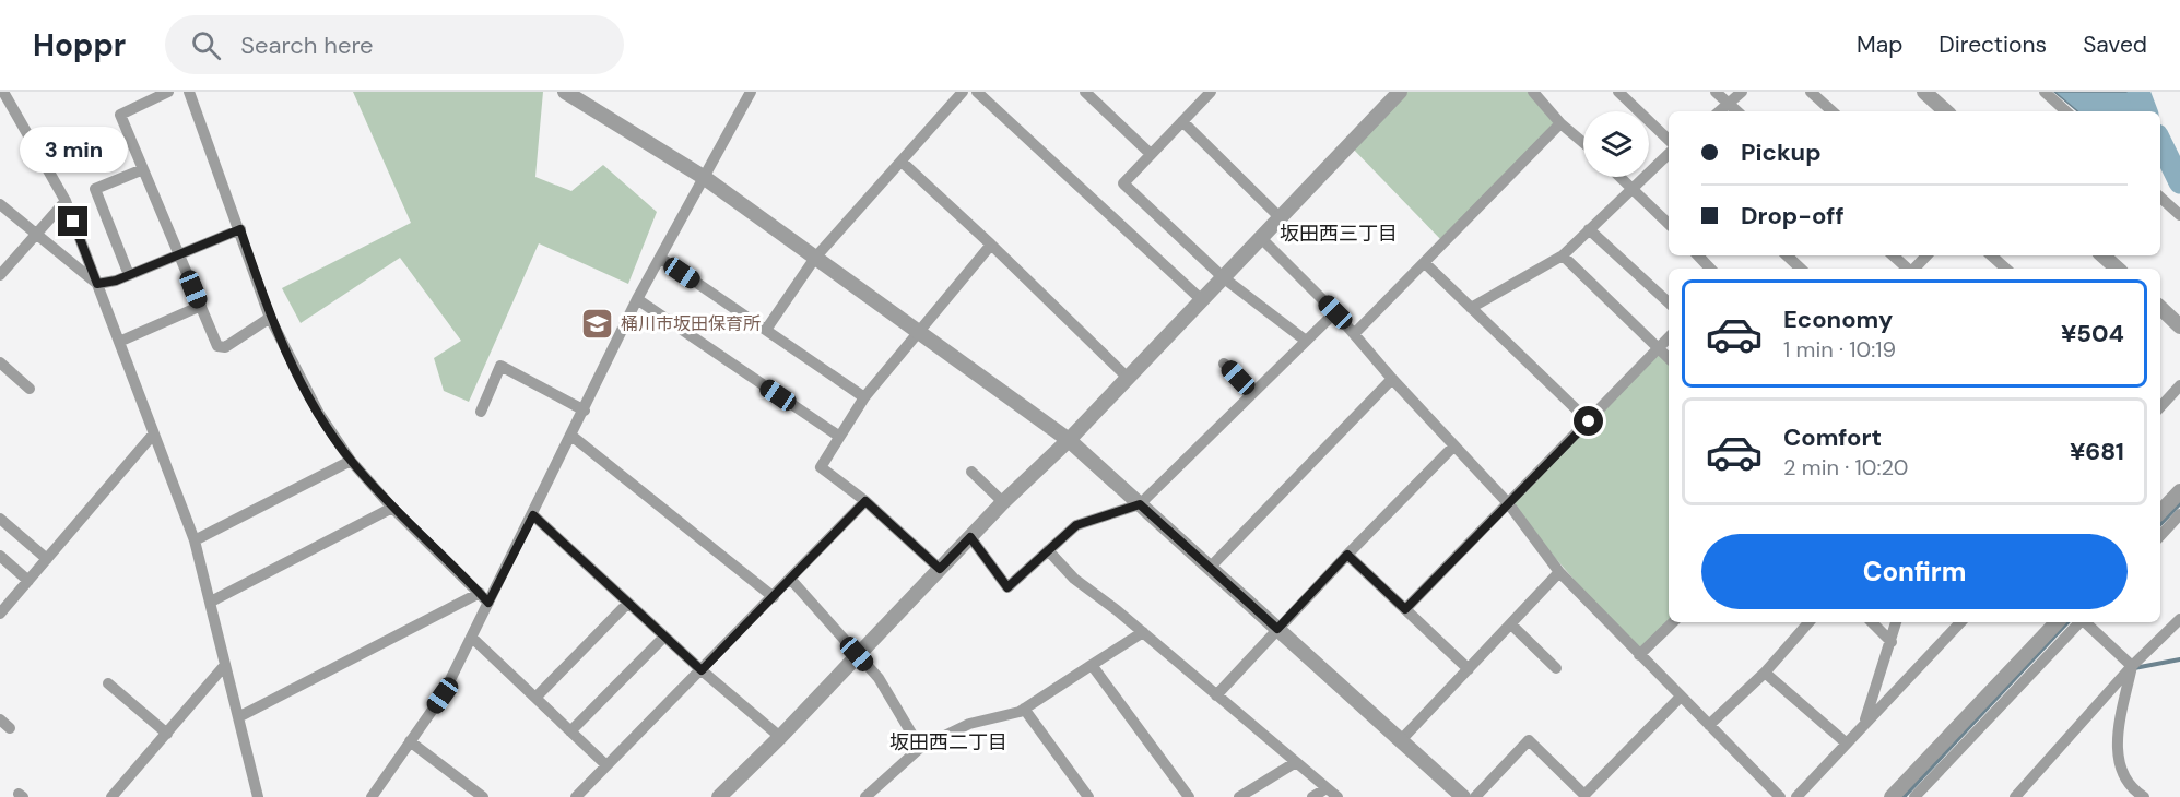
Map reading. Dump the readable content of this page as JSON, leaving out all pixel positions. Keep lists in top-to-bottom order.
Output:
{
  "districts": ["坂田西三丁目", "坂田西二丁目"],
  "places": {
    "school or university": ["桶川市坂田保育所"]
  },
  "page": {
    "header": "Hoppr",
    "search": "Search here",
    "nav": ["Map", "Directions", "Saved"],
    "banner": ["Pickup", "Drop-off"],
    "bubble": "3 min",
    "list": [
      {
        "name": "Economy",
        "note": "1 min · 10:19",
        "value": "¥504"
      },
      {
        "name": "Comfort",
        "note": "2 min · 10:20",
        "value": "¥681"
      }
    ],
    "buttons": "Confirm"
  }
}
